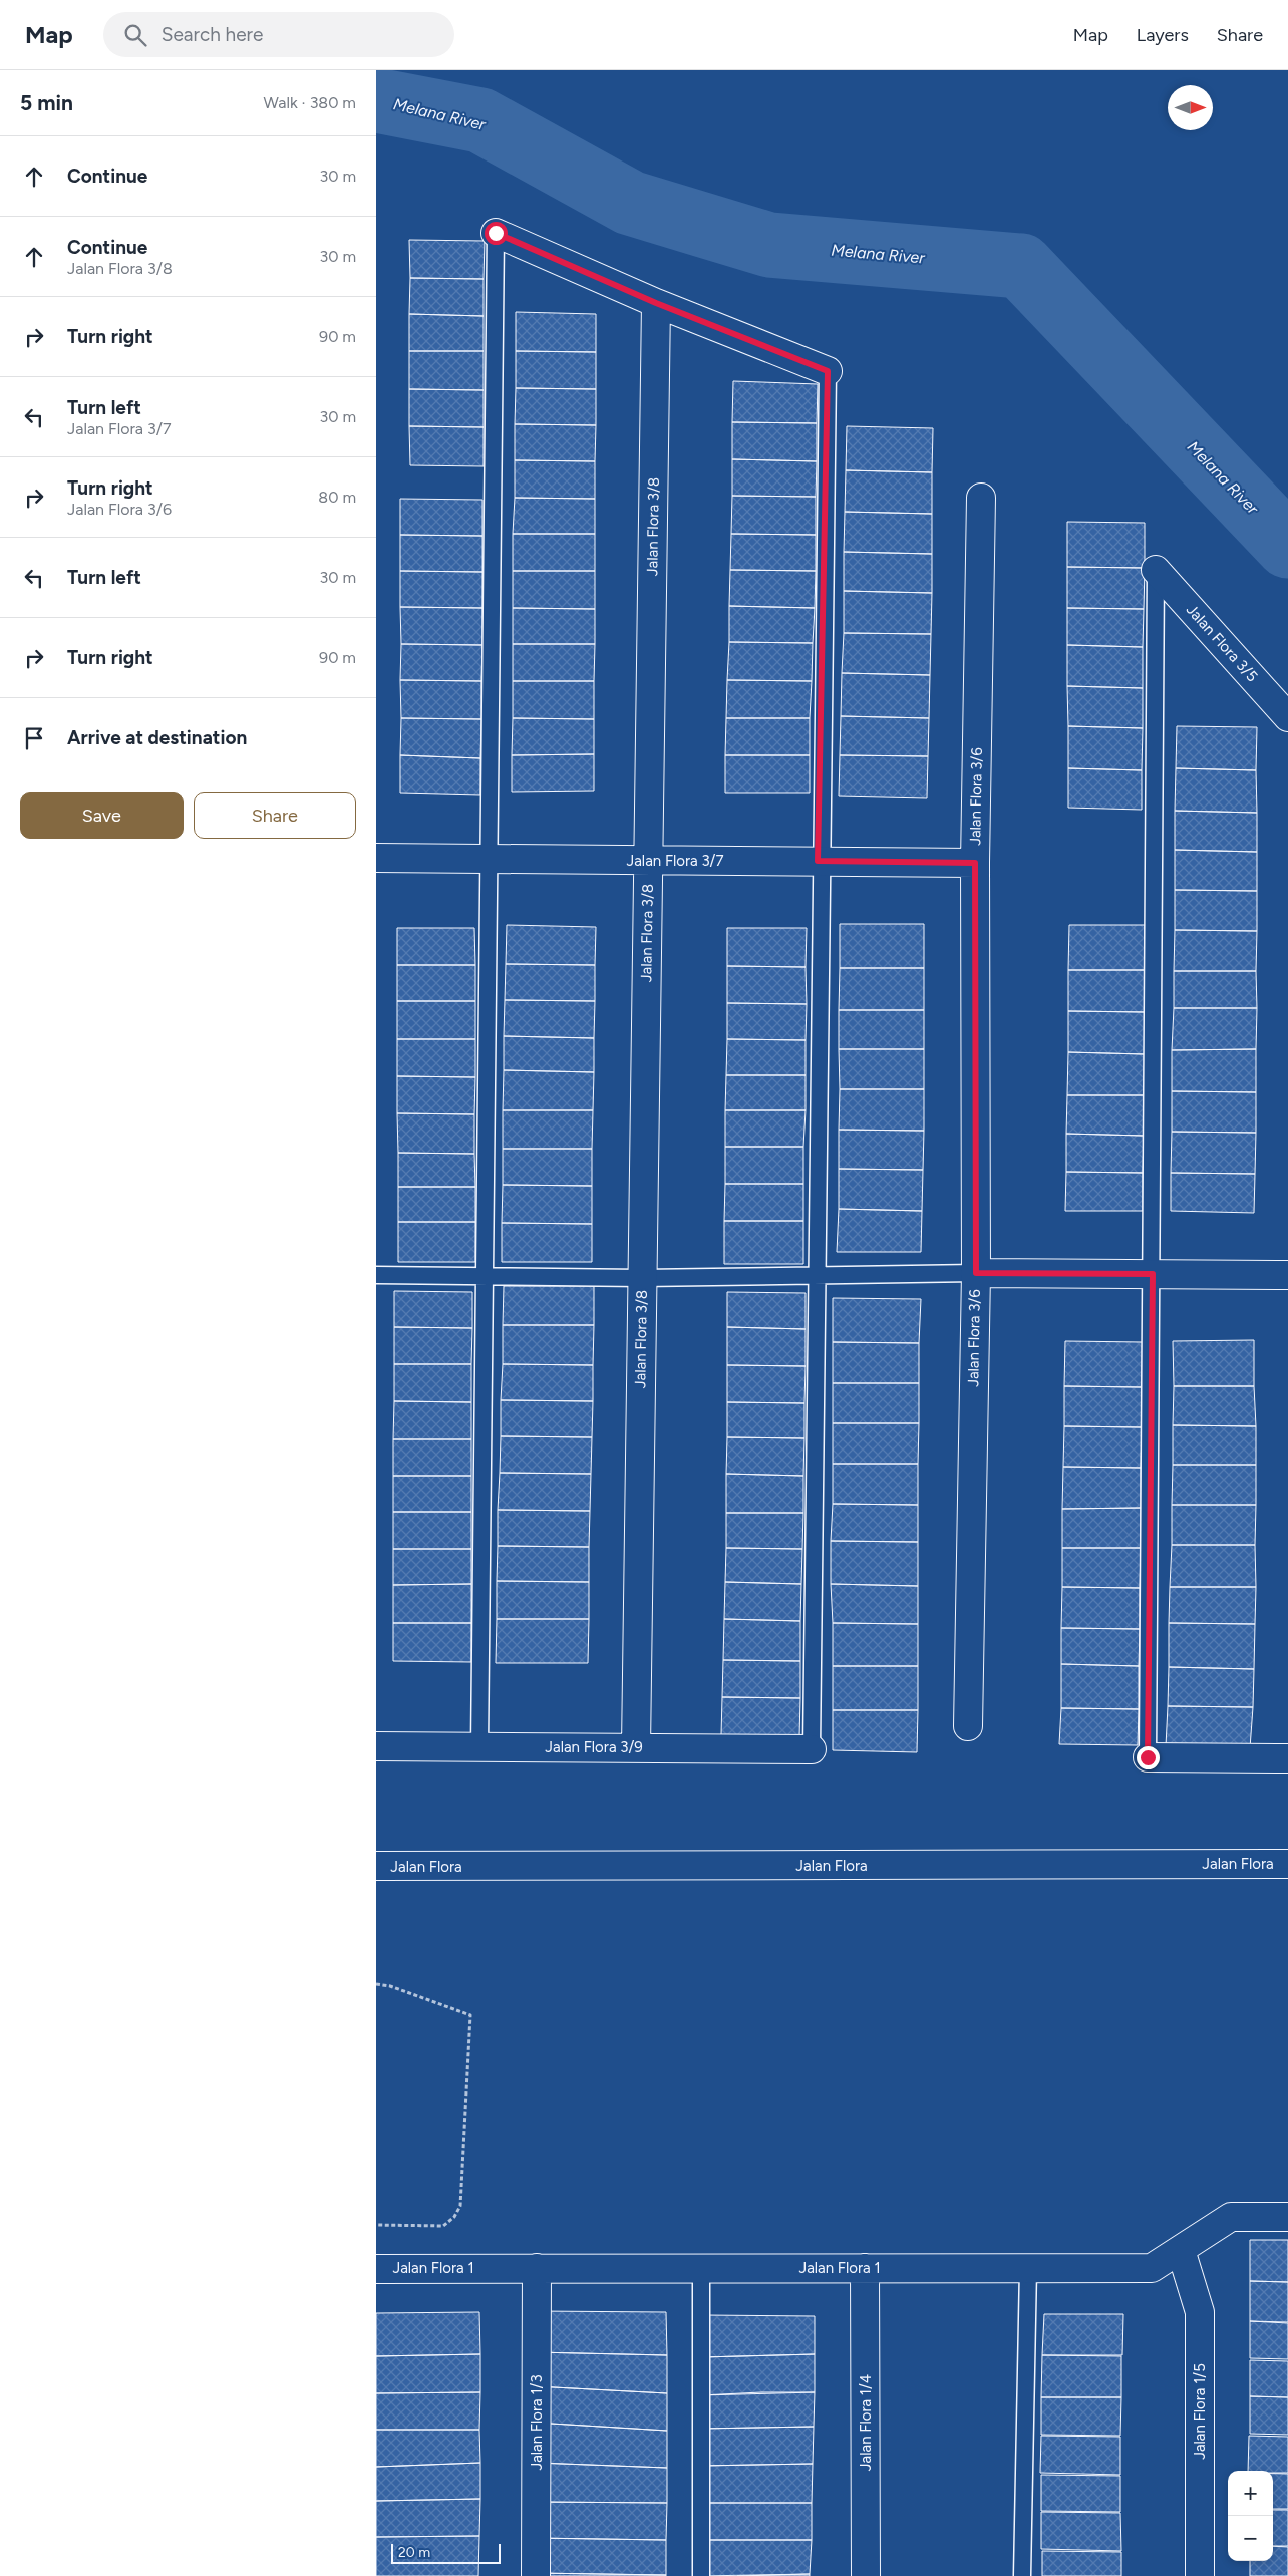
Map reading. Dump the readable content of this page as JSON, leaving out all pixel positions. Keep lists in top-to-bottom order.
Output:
{
  "streets": {
    "street": [
      "Jalan Flora 3/8",
      "Jalan Flora 3/5",
      "Jalan Flora 3/6",
      "Jalan Flora 3/7",
      "Jalan Flora 3/9",
      "Jalan Flora",
      "Jalan Flora 1",
      "Jalan Flora 1/5",
      "Jalan Flora 1/3",
      "Jalan Flora 1/4"
    ]
  },
  "crossings": [
    ["Jalan Flora 3/8", "Jalan Flora 3/7"],
    ["Jalan Flora 3/8", "Jalan Flora 3/9"],
    ["Jalan Flora 3/6", "Jalan Flora 3/7"],
    ["Jalan Flora 1", "Jalan Flora 1/5"],
    ["Jalan Flora 1", "Jalan Flora 1/3"],
    ["Jalan Flora 1", "Jalan Flora 1/4"]
  ],
  "water": ["Melana River"],
  "scale_bar": "20 m",
  "north": "right",
  "page": {
    "header": "Map",
    "search": "Search here",
    "nav": ["Map", "Layers", "Share"],
    "heading": ["5 min", "Walk · 380 m"],
    "list": [
      ["Continue", "30 m"],
      ["Continue", "Jalan Flora 3/8", "30 m"],
      ["Turn right", "90 m"],
      ["Turn left", "Jalan Flora 3/7", "30 m"],
      ["Turn right", "Jalan Flora 3/6", "80 m"],
      ["Turn left", "30 m"],
      ["Turn right", "90 m"],
      "Arrive at destination"
    ],
    "buttons": ["Save", "Share"],
    "map_buttons": ["+", "−"],
    "scale": "20 m"
  }
}
